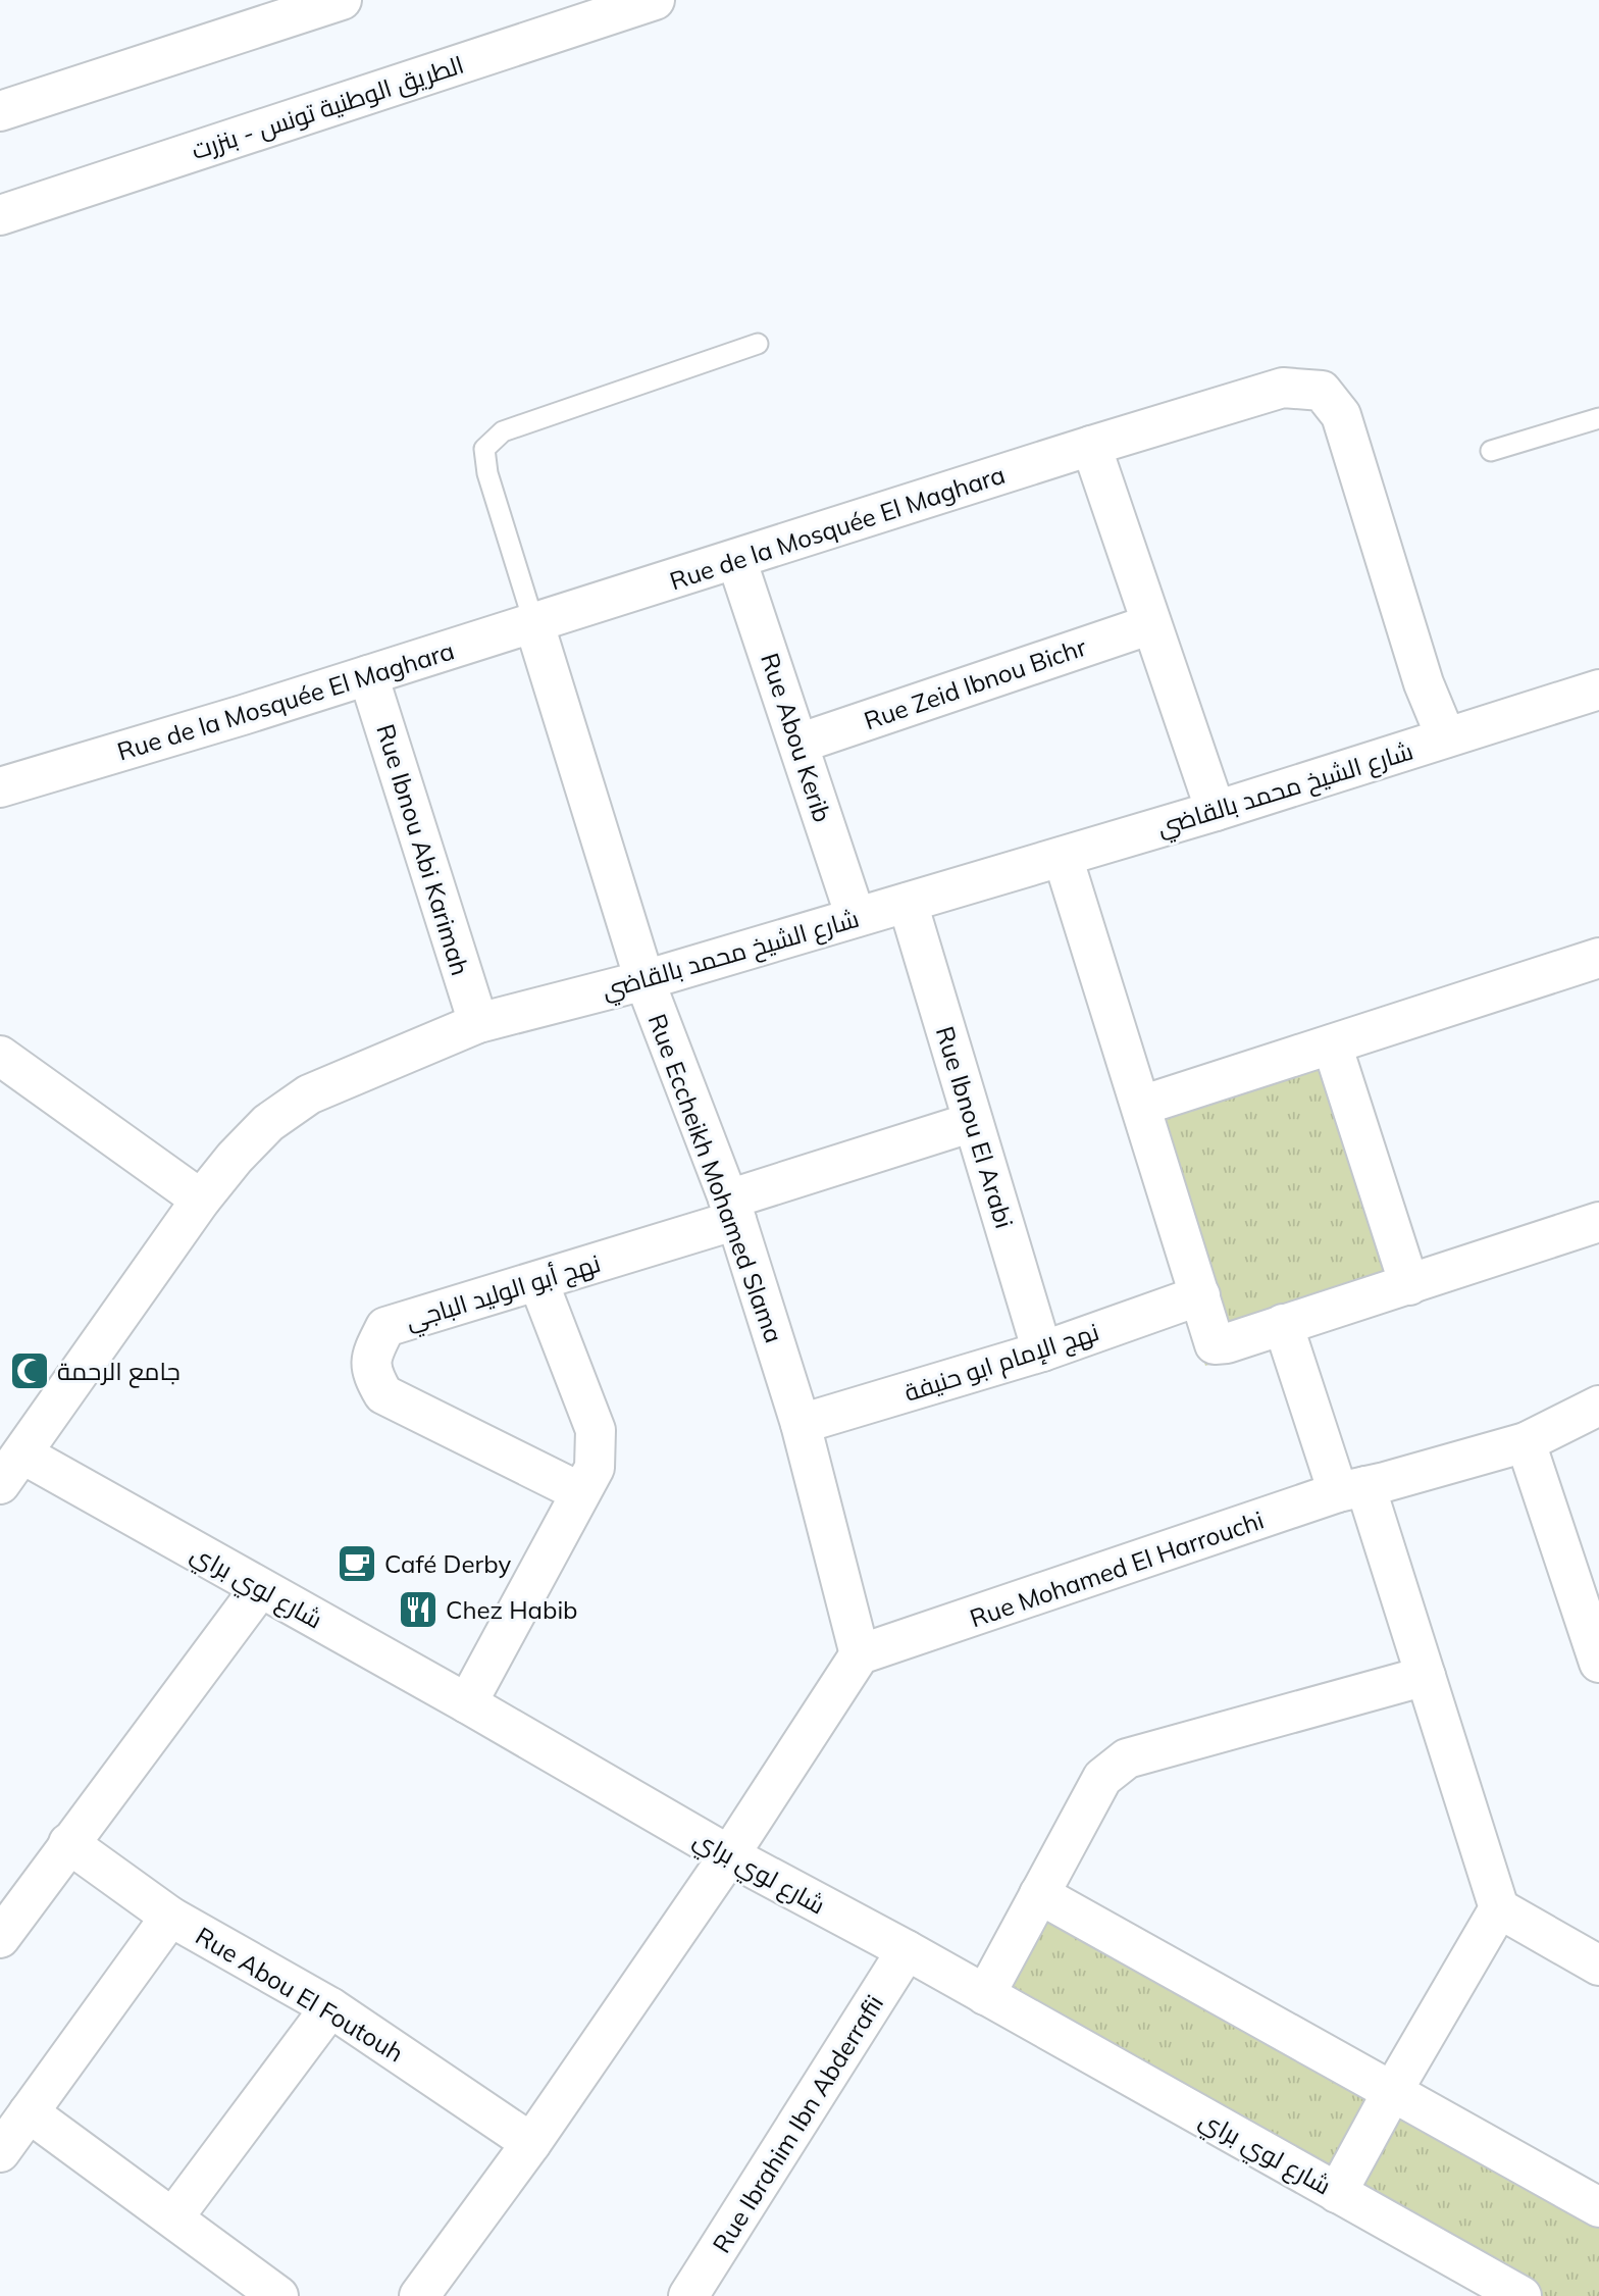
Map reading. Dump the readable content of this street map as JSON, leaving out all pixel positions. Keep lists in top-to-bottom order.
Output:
{
  "streets": {
    "main road": [
      "الطريق الوطنية تونس - بنزرت",
      "Rue de la Mosquée El Maghara",
      "Rue Zeid Ibnou Bichr",
      "Rue Abou Kerib",
      "شارع الشيخ محمد بالقاضي",
      "Rue Ibnou Abi Karimah",
      "Rue Ibnou El Arabi",
      "Rue Eccheikh Mohamed Slama",
      "نهج أبو الوليد الباجي",
      "نهج الإمام ابو حنيفة",
      "Rue Mohamed El Harrouchi",
      "شارع لوي براي",
      "Rue Abou El Foutouh",
      "Rue Ibrahim Ibn Abderrafii"
    ]
  },
  "crossings": [
    ["Rue de la Mosquée El Maghara", "Rue Abou Kerib"],
    ["Rue de la Mosquée El Maghara", "شارع الشيخ محمد بالقاضي"],
    ["Rue de la Mosquée El Maghara", "Rue Ibnou Abi Karimah"],
    ["Rue de la Mosquée El Maghara", "Rue Eccheikh Mohamed Slama"],
    ["Rue Zeid Ibnou Bichr", "Rue Abou Kerib"],
    ["Rue Abou Kerib", "شارع الشيخ محمد بالقاضي"],
    ["شارع الشيخ محمد بالقاضي", "Rue Ibnou Abi Karimah"],
    ["شارع الشيخ محمد بالقاضي", "Rue Ibnou El Arabi"],
    ["شارع الشيخ محمد بالقاضي", "Rue Eccheikh Mohamed Slama"],
    ["شارع الشيخ محمد بالقاضي", "شارع لوي براي"],
    ["Rue Ibnou El Arabi", "نهج أبو الوليد الباجي"],
    ["Rue Ibnou El Arabi", "نهج الإمام ابو حنيفة"],
    ["Rue Eccheikh Mohamed Slama", "نهج أبو الوليد الباجي"],
    ["Rue Eccheikh Mohamed Slama", "نهج الإمام ابو حنيفة"],
    ["Rue Eccheikh Mohamed Slama", "Rue Mohamed El Harrouchi"],
    ["شارع لوي براي", "Rue Ibrahim Ibn Abderrafii"]
  ],
  "places": {
    "mosque": ["جامع الرحمة"],
    "cafe": ["Café Derby"],
    "restaurant": ["Chez Habib"]
  }
}
